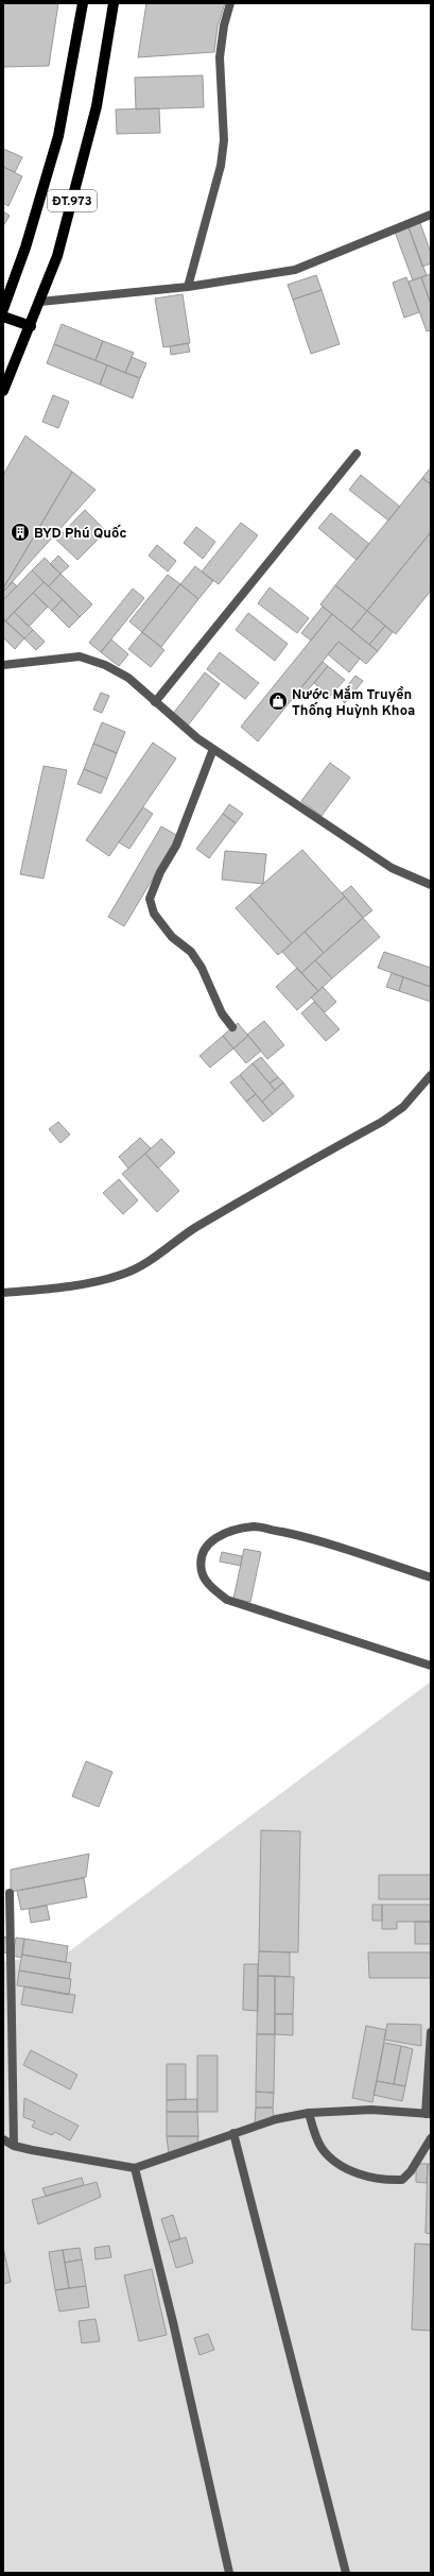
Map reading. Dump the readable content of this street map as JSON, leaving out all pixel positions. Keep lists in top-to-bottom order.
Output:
{
  "streets": {
    "main road": ["ĐT.973"]
  },
  "places": {
    "building": ["BYD Phú Quốc"],
    "shop": ["Nước Mắm Truyền Thống Huỳnh Khoa"]
  }
}
